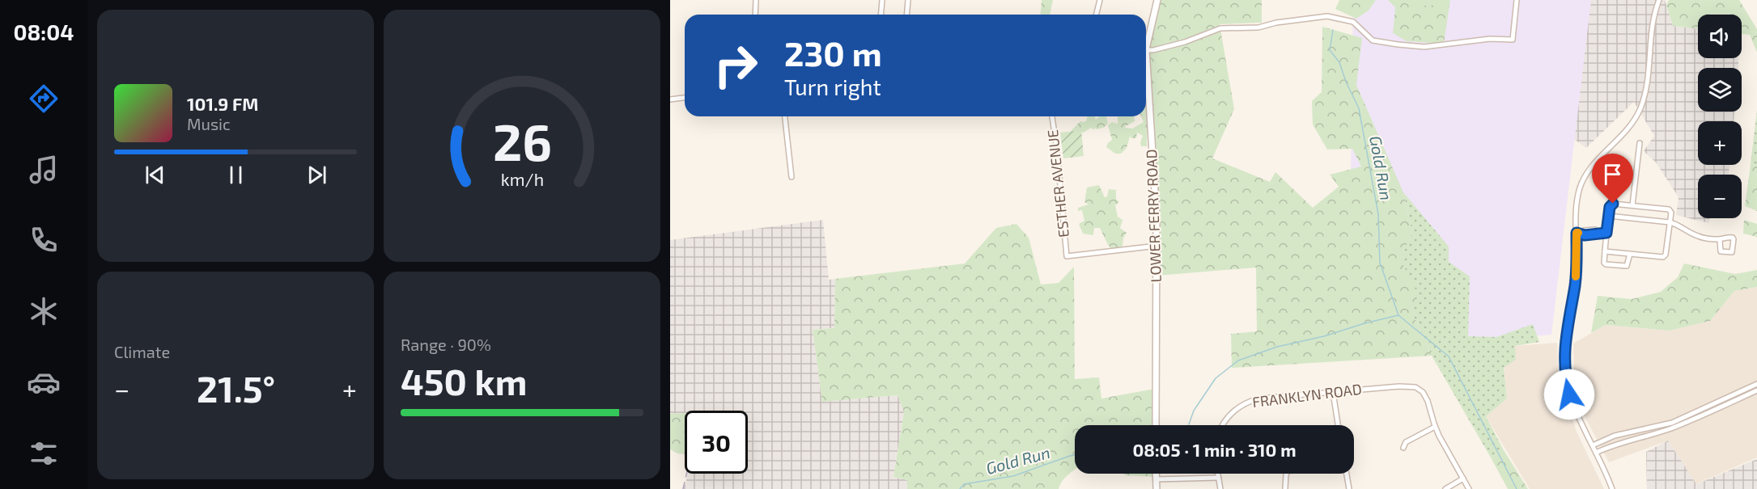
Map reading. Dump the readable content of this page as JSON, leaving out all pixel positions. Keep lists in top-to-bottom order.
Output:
{
  "streets": {
    "street": ["ESTHER AVENUE", "LOWER FERRY ROAD", "FRANKLYN ROAD"]
  },
  "crossings": [
    ["ESTHER AVENUE", "LOWER FERRY ROAD"]
  ],
  "water": ["Gold Run"],
  "page": {
    "tabs": "08:04",
    "map_buttons": ["+", "−"],
    "turn": ["230 m", "Turn right"],
    "song": ["101.9 FM", "Music"],
    "tile": [
      "Climate",
      ["Range · 90%", "450 km"]
    ],
    "heat": ["−", "21.5°", "+"],
    "limit": "30",
    "trip": "08:05 · 1 min · 310 m",
    "gauge": ["26", "km/h"]
  }
}
